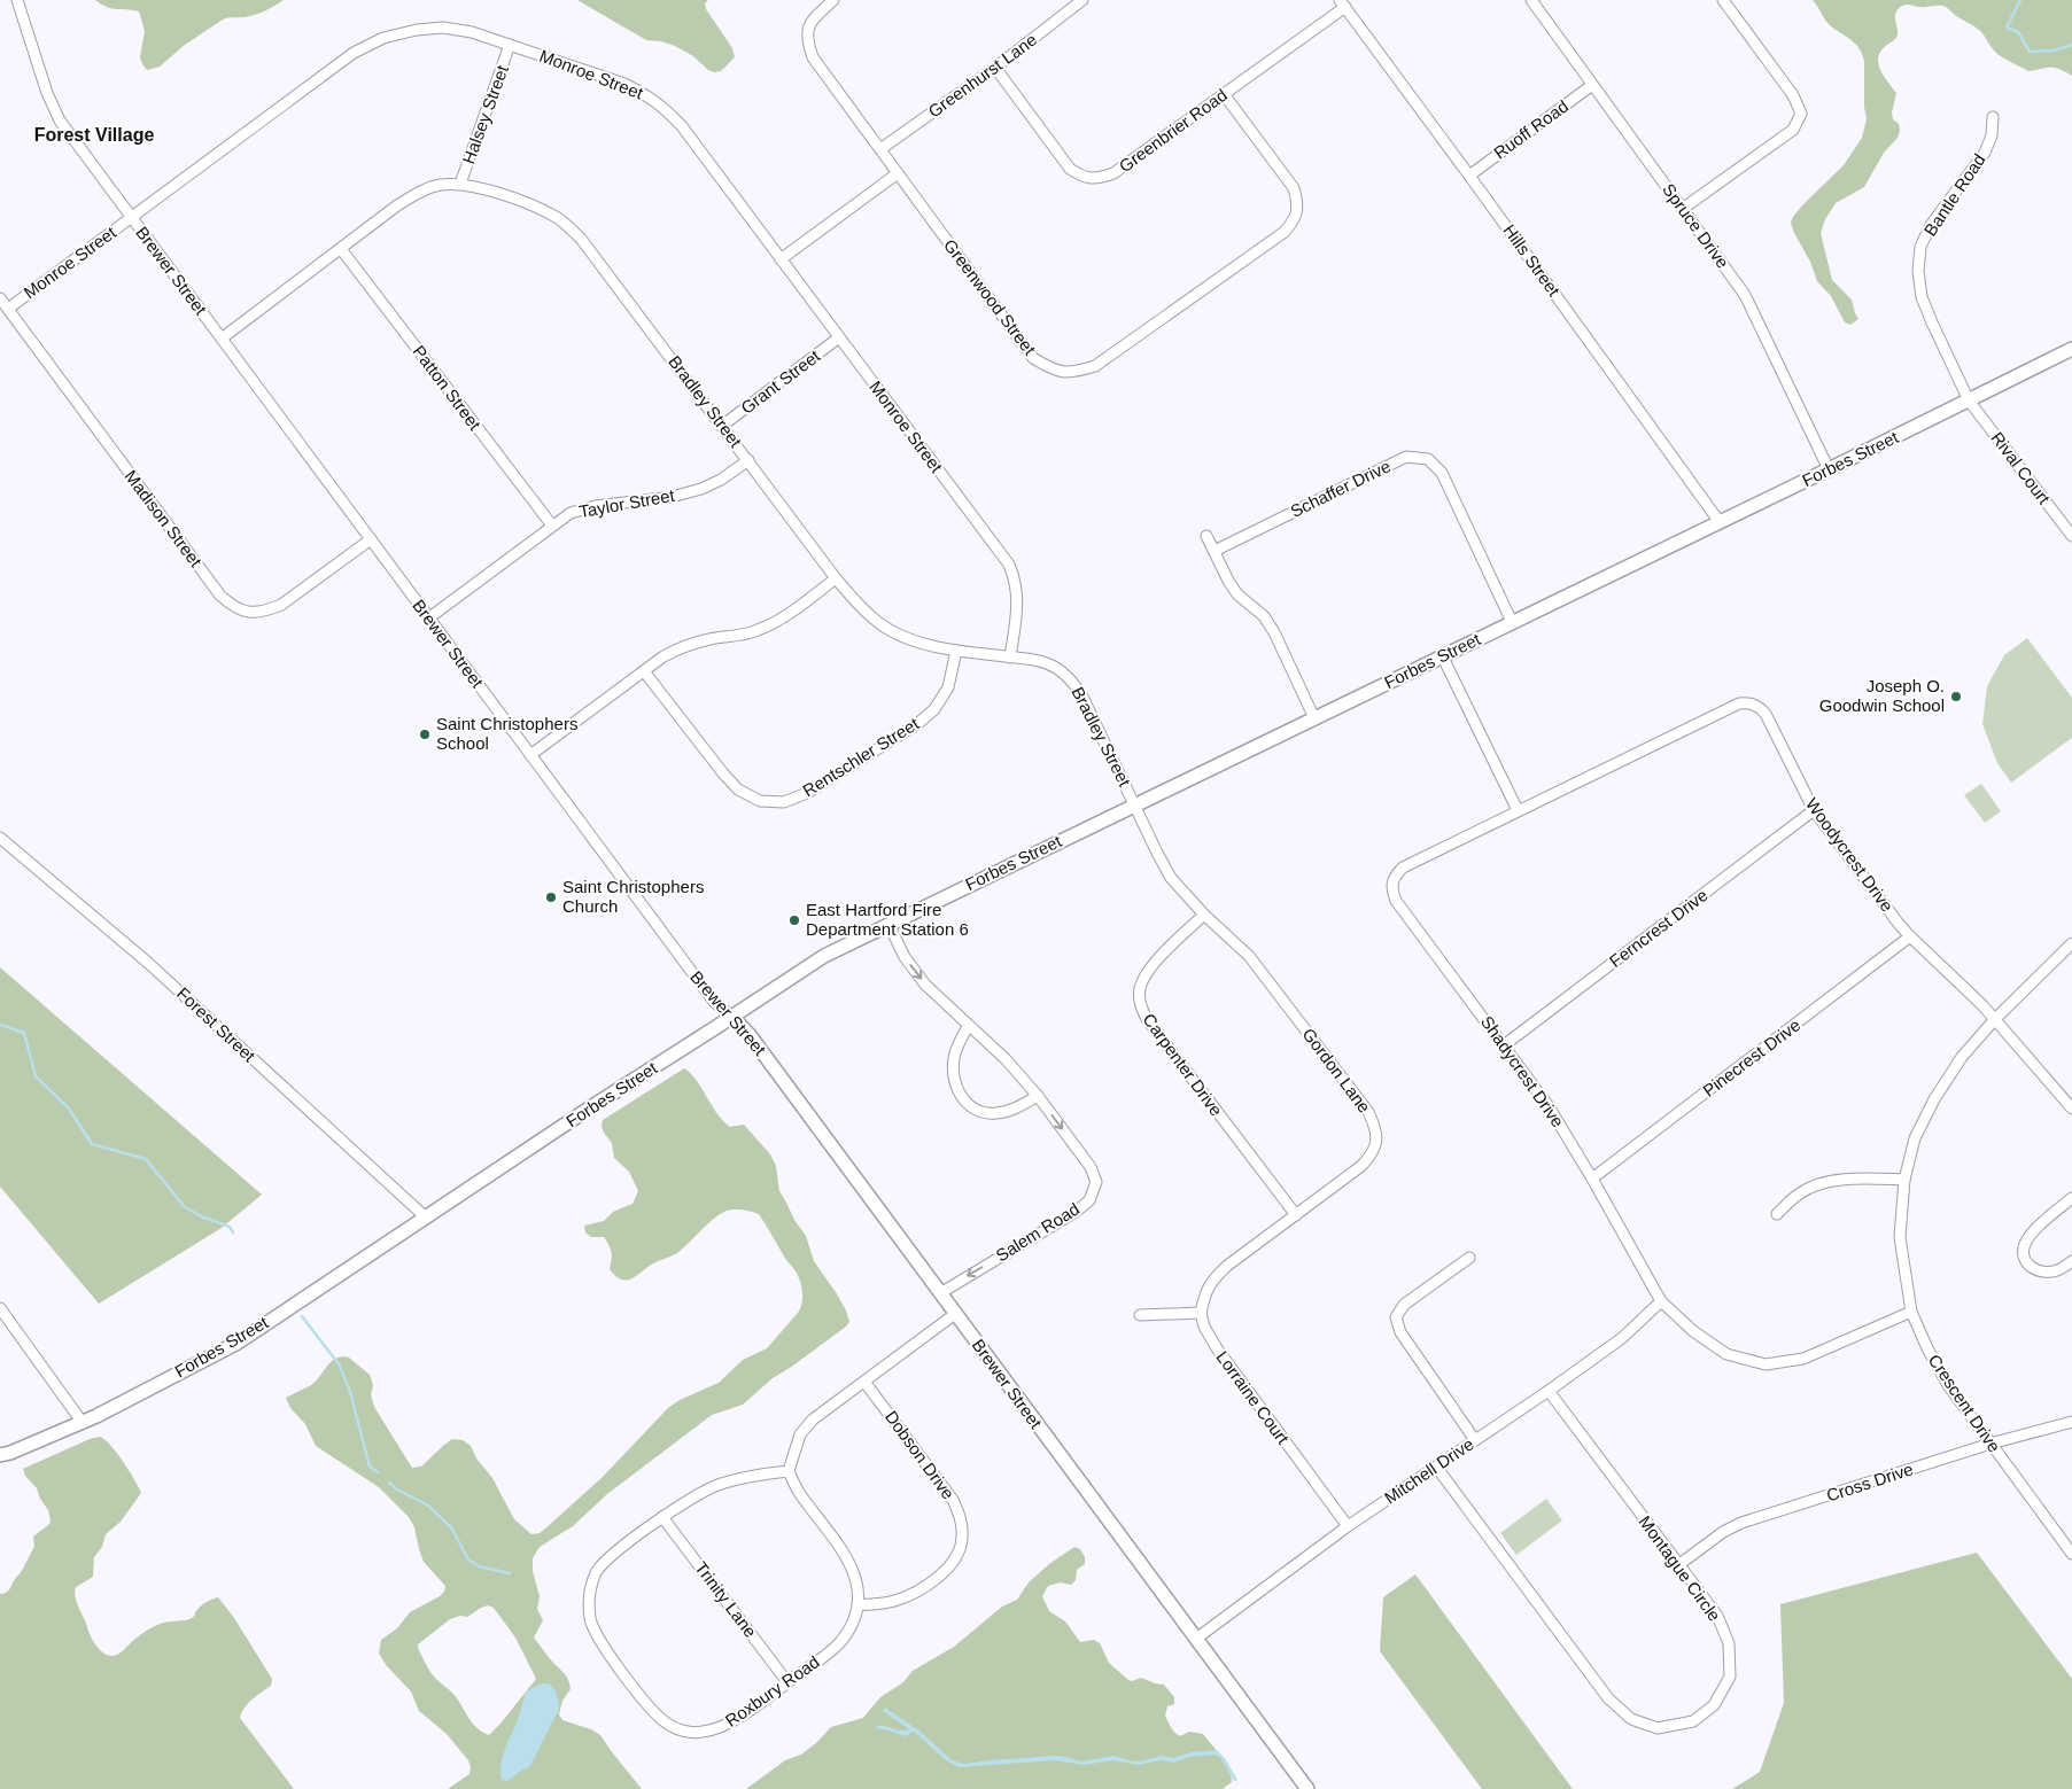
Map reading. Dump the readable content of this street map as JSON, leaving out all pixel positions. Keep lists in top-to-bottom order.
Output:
{
  "streets": {
    "main road": ["Brewer Street", "Forbes Street"],
    "street": [
      "Monroe Street",
      "Greenhurst Lane",
      "Halsey Street",
      "Ruoff Road",
      "Greenbrier Road",
      "Bantle Road",
      "Spruce Drive",
      "Hills Street",
      "Greenwood Street",
      "Grant Street",
      "Patton Street",
      "Bradley Street",
      "Rival Court",
      "Schaffer Drive",
      "Taylor Street",
      "Madison Street",
      "Rentschler Street",
      "Woodycrest Drive",
      "Ferncrest Drive",
      "Forest Street",
      "Pinecrest Drive",
      "Carpenter Drive",
      "Gordon Lane",
      "Shadycrest Drive",
      "Salem Road",
      "Lorraine Court",
      "Crescent Drive",
      "Dobson Drive",
      "Mitchell Drive",
      "Cross Drive",
      "Montague Circle",
      "Trinity Lane",
      "Roxbury Road"
    ]
  },
  "crossings": [
    ["Monroe Street", "Halsey Street"],
    ["Monroe Street", "Brewer Street"],
    ["Monroe Street", "Grant Street"],
    ["Monroe Street", "Bradley Street"],
    ["Monroe Street", "Madison Street"],
    ["Greenhurst Lane", "Greenbrier Road"],
    ["Greenhurst Lane", "Greenwood Street"],
    ["Halsey Street", "Bradley Street"],
    ["Ruoff Road", "Spruce Drive"],
    ["Ruoff Road", "Hills Street"],
    ["Greenbrier Road", "Hills Street"],
    ["Greenbrier Road", "Greenwood Street"],
    ["Bantle Road", "Forbes Street"],
    ["Bantle Road", "Rival Court"],
    ["Spruce Drive", "Forbes Street"],
    ["Hills Street", "Forbes Street"],
    ["Brewer Street", "Bradley Street"],
    ["Brewer Street", "Forbes Street"],
    ["Brewer Street", "Taylor Street"],
    ["Brewer Street", "Madison Street"],
    ["Brewer Street", "Salem Road"],
    ["Brewer Street", "Mitchell Drive"],
    ["Grant Street", "Bradley Street"],
    ["Patton Street", "Bradley Street"],
    ["Patton Street", "Taylor Street"],
    ["Bradley Street", "Forbes Street"],
    ["Bradley Street", "Taylor Street"],
    ["Bradley Street", "Rentschler Street"],
    ["Bradley Street", "Gordon Lane"],
    ["Forbes Street", "Rival Court"],
    ["Forbes Street", "Schaffer Drive"],
    ["Forbes Street", "Forest Street"],
    ["Forbes Street", "Gordon Lane"],
    ["Forbes Street", "Salem Road"],
    ["Woodycrest Drive", "Ferncrest Drive"],
    ["Woodycrest Drive", "Pinecrest Drive"],
    ["Woodycrest Drive", "Shadycrest Drive"],
    ["Woodycrest Drive", "Crescent Drive"],
    ["Ferncrest Drive", "Shadycrest Drive"],
    ["Pinecrest Drive", "Shadycrest Drive"],
    ["Carpenter Drive", "Gordon Lane"],
    ["Gordon Lane", "Lorraine Court"],
    ["Shadycrest Drive", "Crescent Drive"],
    ["Shadycrest Drive", "Mitchell Drive"],
    ["Lorraine Court", "Mitchell Drive"],
    ["Crescent Drive", "Cross Drive"],
    ["Dobson Drive", "Roxbury Road"],
    ["Mitchell Drive", "Montague Circle"],
    ["Cross Drive", "Montague Circle"],
    ["Trinity Lane", "Roxbury Road"]
  ],
  "districts": ["Forest Village"],
  "places": [
    "Joseph O. Goodwin School",
    "Saint Christophers School",
    "Saint Christophers Church",
    "East Hartford Fire Department Station 6"
  ]
}
